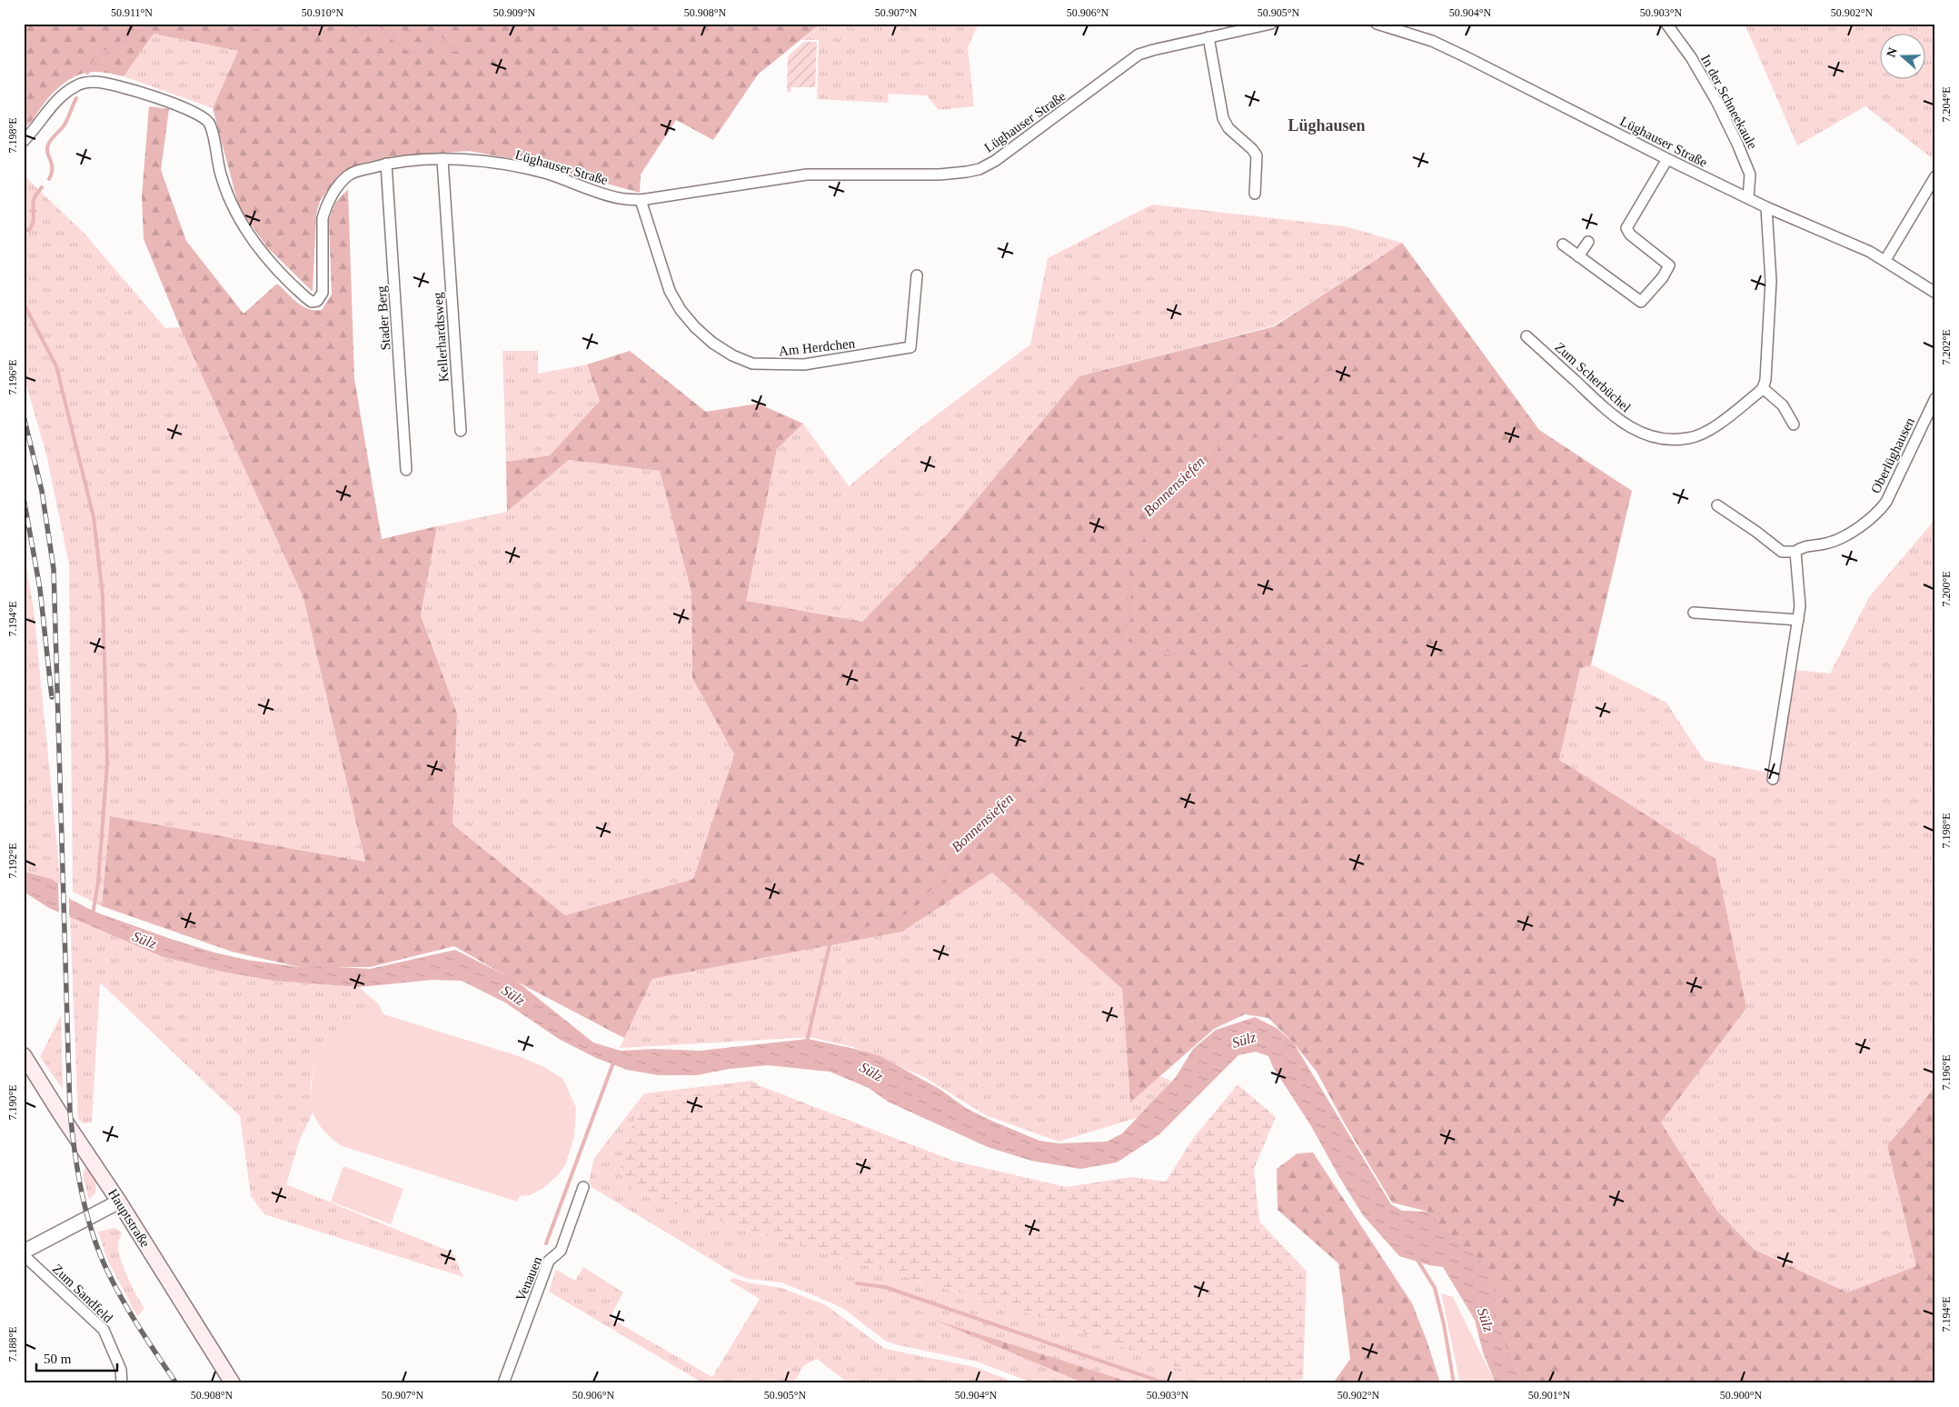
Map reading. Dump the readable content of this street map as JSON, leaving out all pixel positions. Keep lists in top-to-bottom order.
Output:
{
  "streets": {
    "main road": ["Hauptstraße"],
    "street": [
      "In der Schneekaule",
      "Lüghauser Straße",
      "Stader Berg",
      "Kellerhardtsweg",
      "Am Herdchen",
      "Zum Scherbüchel",
      "Oberlüghausen",
      "Venauen",
      "Zum Sandfeld"
    ]
  },
  "crossings": [
    ["In der Schneekaule", "Lüghauser Straße"],
    ["Lüghauser Straße", "Stader Berg"],
    ["Lüghauser Straße", "Kellerhardtsweg"],
    ["Lüghauser Straße", "Am Herdchen"]
  ],
  "districts": ["Lüghausen"],
  "water": ["Bonnensiefen", "Sülz"],
  "scale_bar": "50 m",
  "north": "left",
  "coordinates": [
    "50.911°N",
    "50.910°N",
    "50.909°N",
    "50.908°N",
    "50.907°N",
    "50.906°N",
    "50.905°N",
    "50.904°N",
    "50.903°N",
    "50.902°N",
    "7.204°E",
    "7.198°E",
    "7.202°E",
    "7.196°E",
    "7.200°E",
    "7.194°E",
    "7.192°E",
    "7.190°E",
    "7.188°E",
    "50.901°N",
    "50.900°N"
  ]
}
